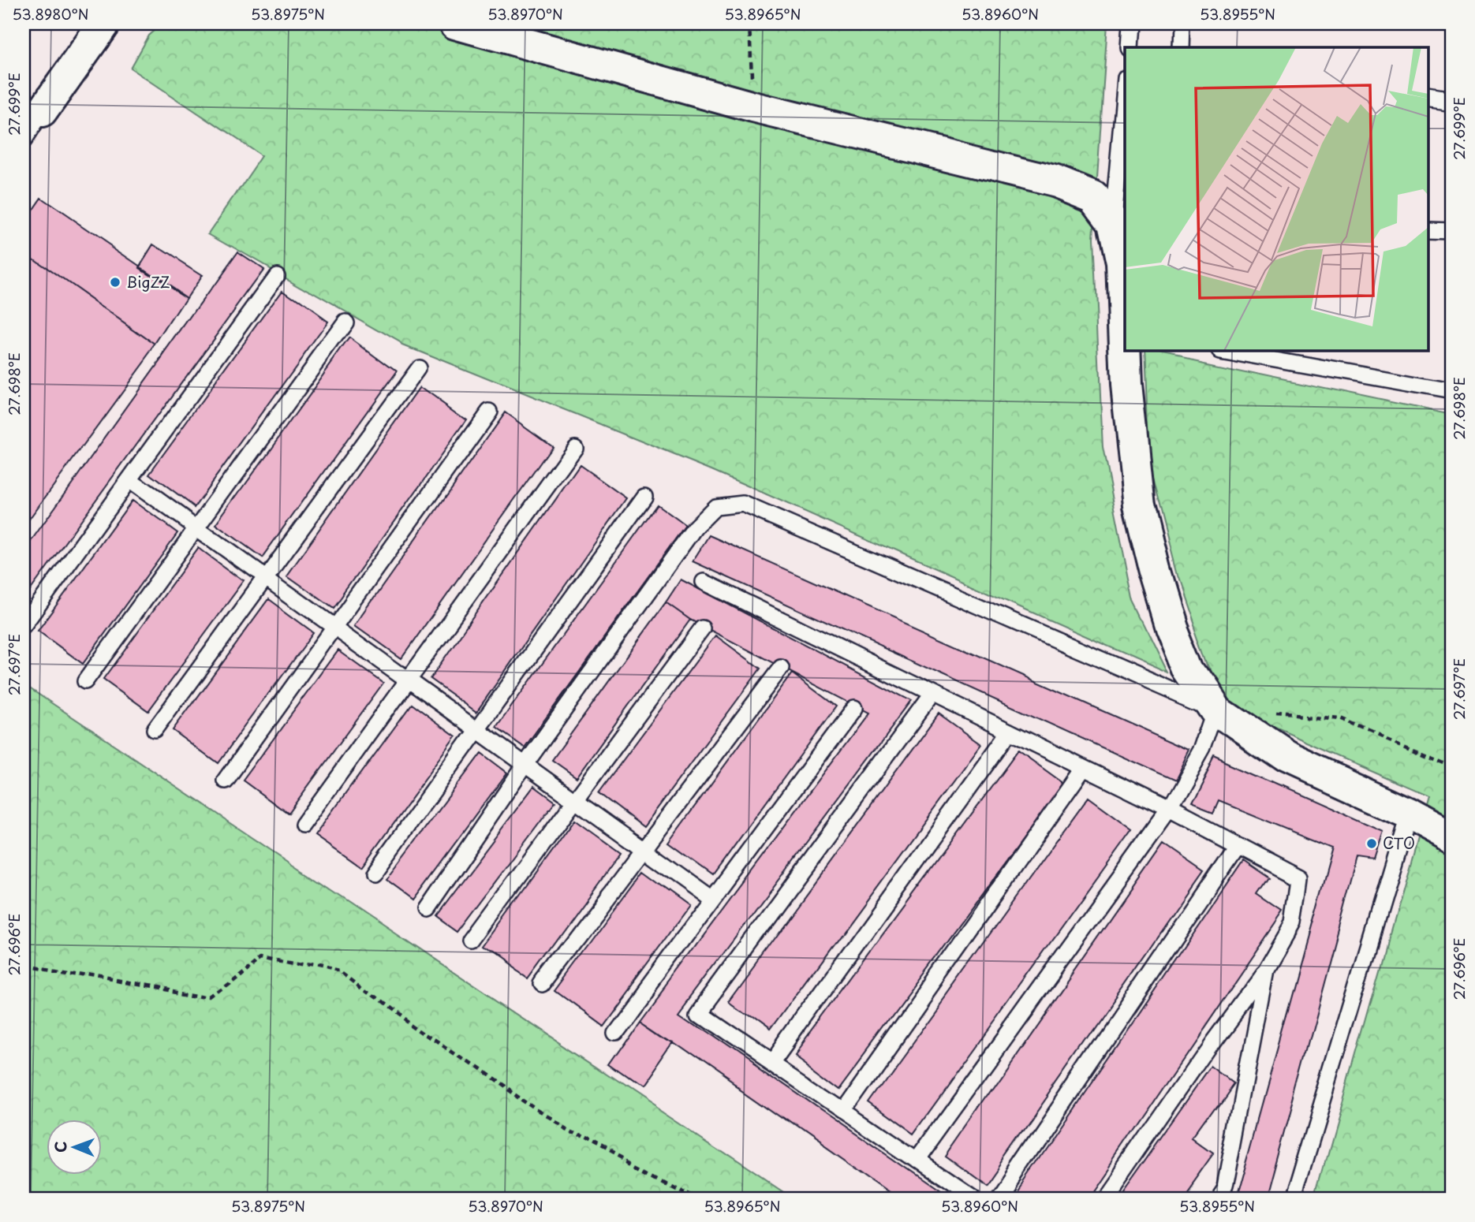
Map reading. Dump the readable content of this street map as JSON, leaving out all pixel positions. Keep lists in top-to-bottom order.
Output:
{
  "places": ["BigZZ", "СТО"],
  "north": "left",
  "coordinates": [
    "53.8980°N",
    "53.8975°N",
    "53.8970°N",
    "53.8965°N",
    "53.8960°N",
    "53.8955°N",
    "27.699°E",
    "27.698°E",
    "27.697°E",
    "27.696°E"
  ]
}
